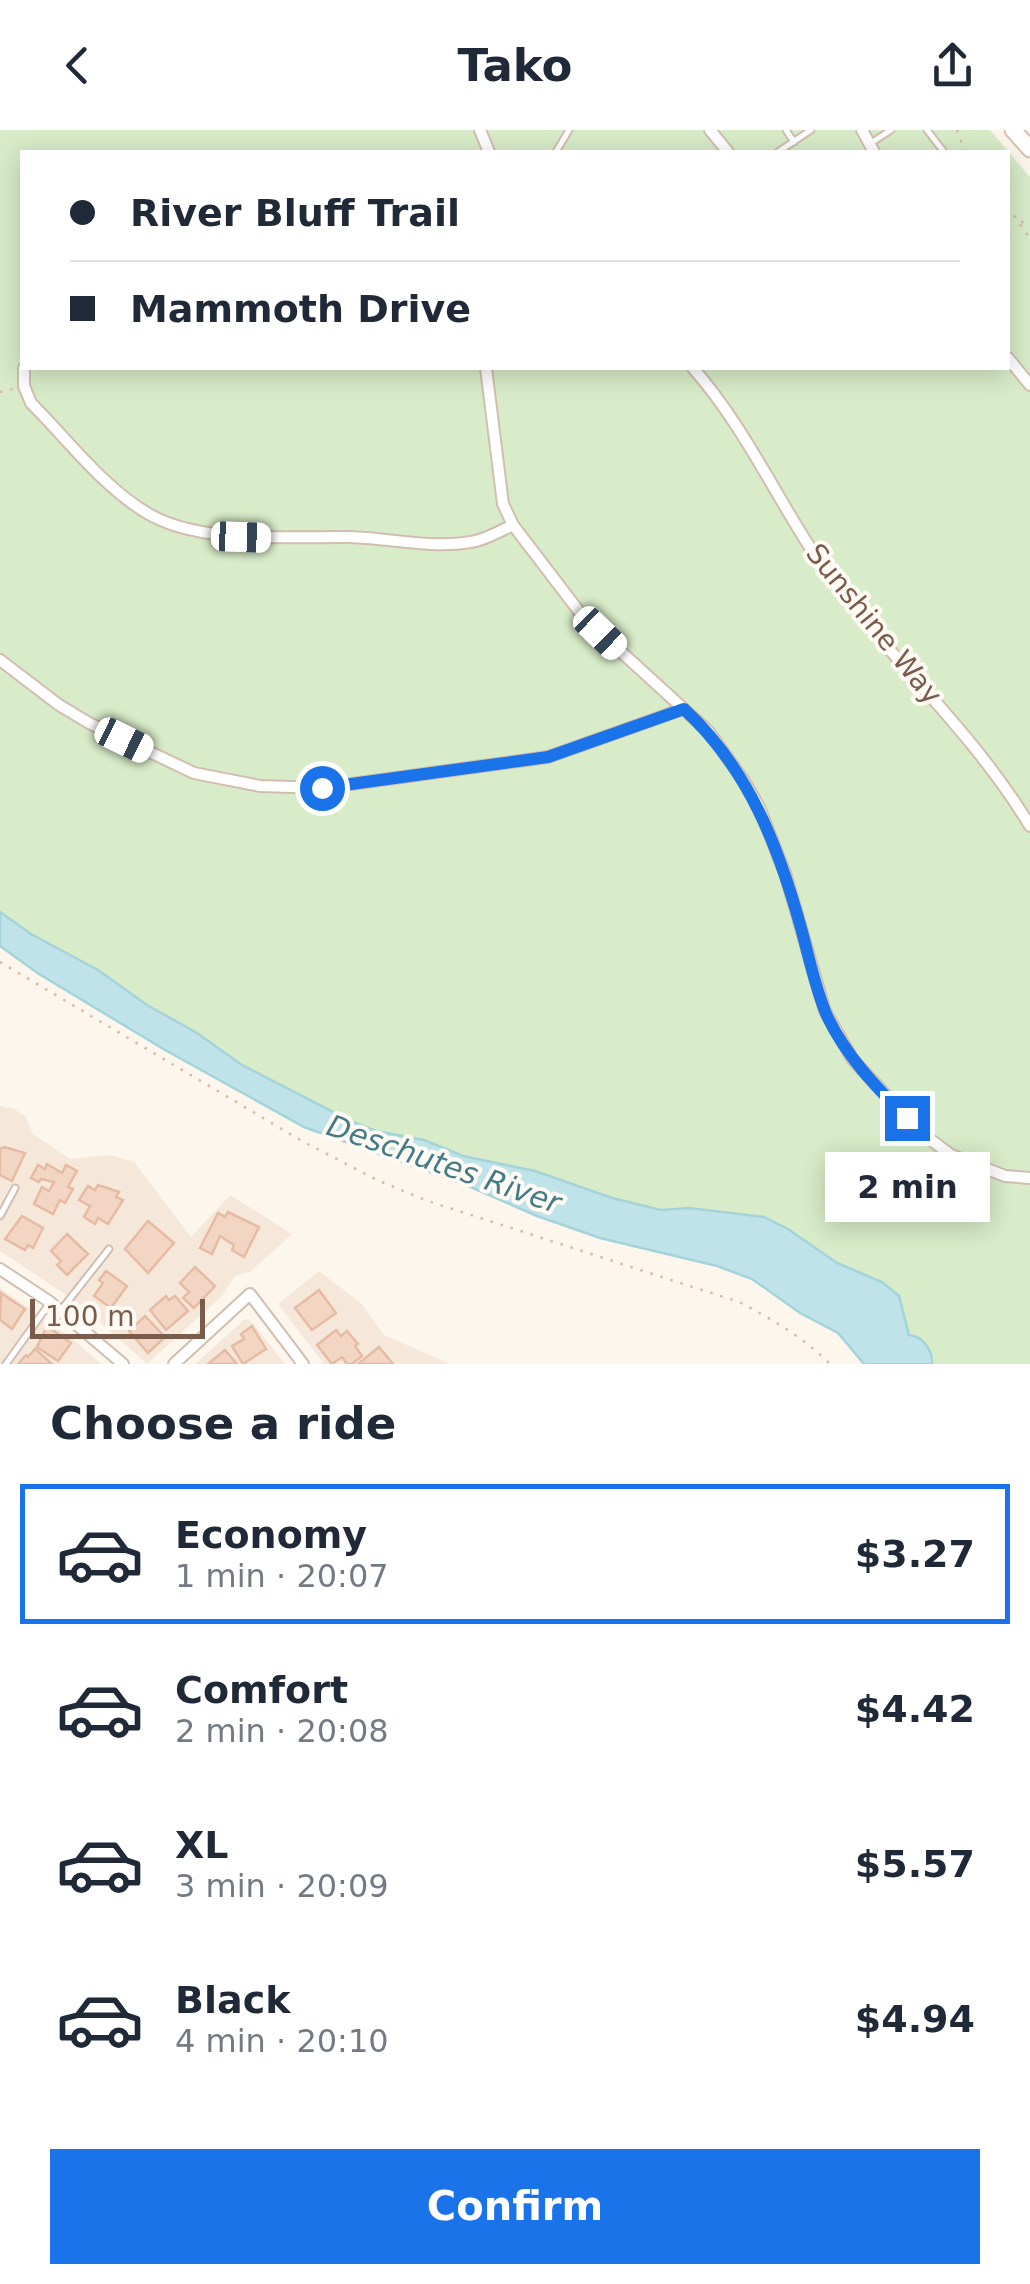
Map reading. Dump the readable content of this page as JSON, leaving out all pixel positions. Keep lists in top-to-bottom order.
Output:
{
  "streets": {
    "street": ["Sunshine Way"]
  },
  "water": ["Deschutes River"],
  "scale_bar": "100 m",
  "page": {
    "header": "Tako",
    "banner": ["River Bluff Trail", "Mammoth Drive"],
    "bubble": "2 min",
    "scale": "100 m",
    "heading": "Choose a ride",
    "list": [
      {
        "name": "Economy",
        "note": "1 min · 20:07",
        "value": "$3.27"
      },
      {
        "name": "Comfort",
        "note": "2 min · 20:08",
        "value": "$4.42"
      },
      {
        "name": "XL",
        "note": "3 min · 20:09",
        "value": "$5.57"
      },
      {
        "name": "Black",
        "note": "4 min · 20:10",
        "value": "$4.94"
      }
    ],
    "buttons": "Confirm"
  }
}
